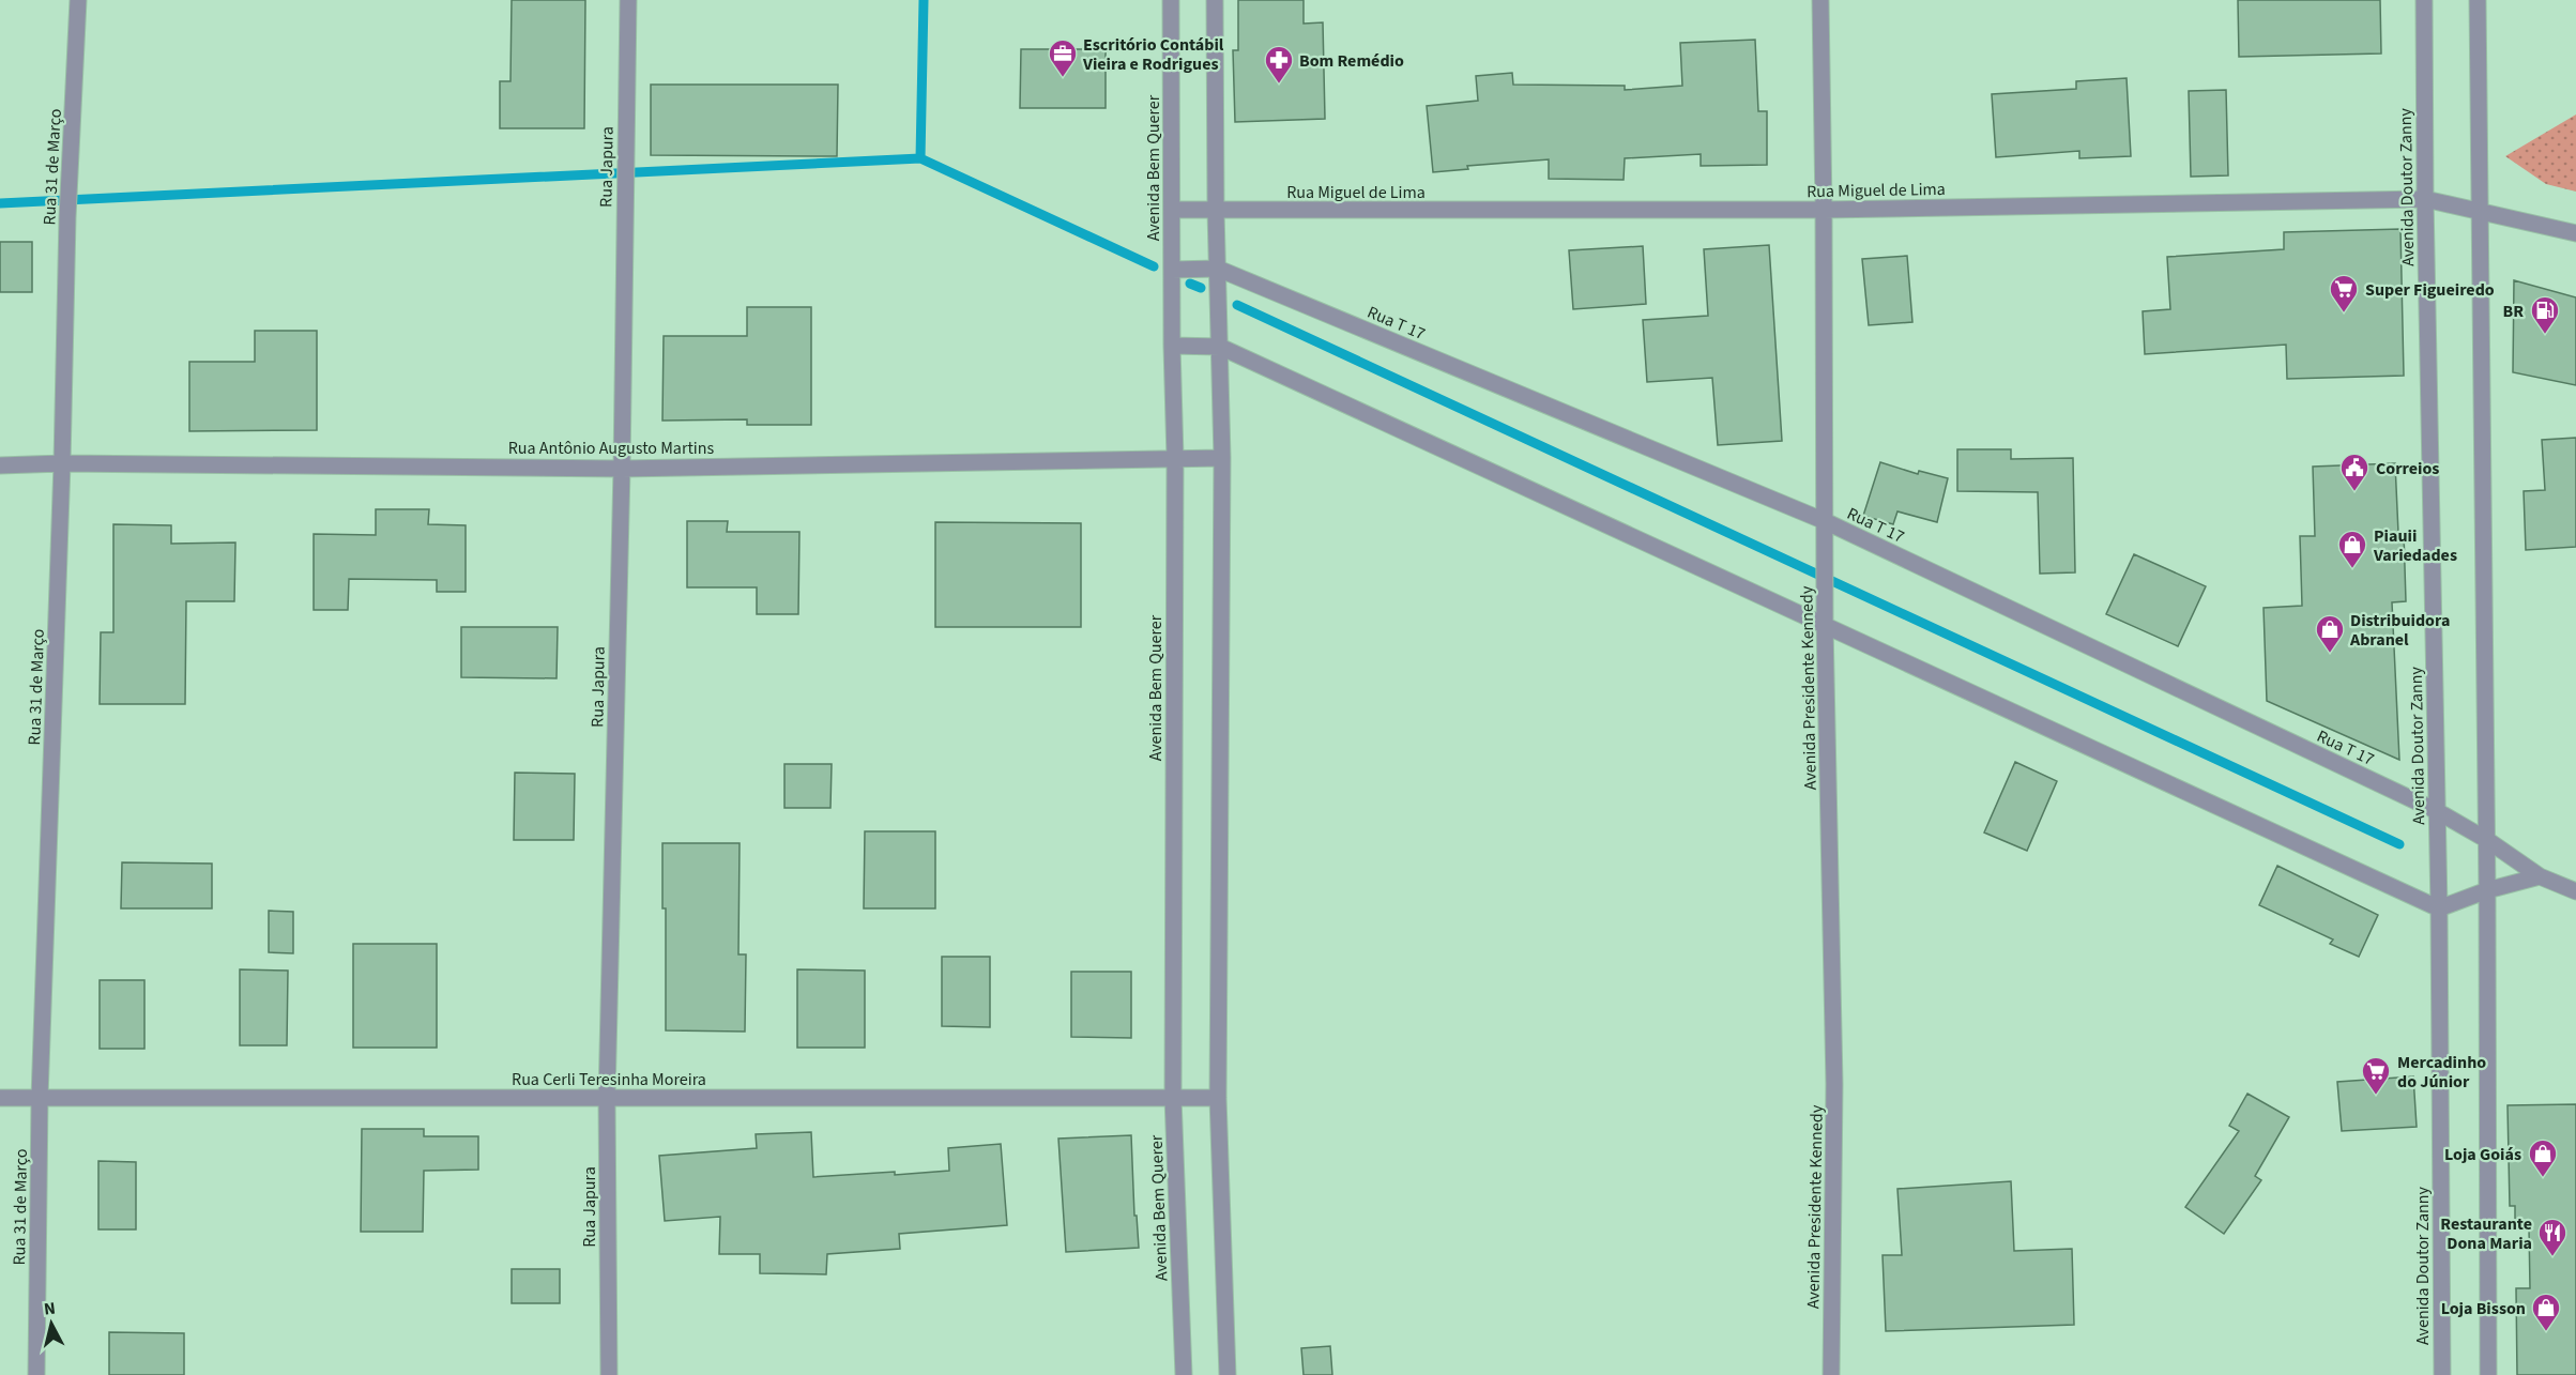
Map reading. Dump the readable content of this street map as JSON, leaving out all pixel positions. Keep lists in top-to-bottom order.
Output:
{
  "streets": {
    "street": [
      "Rua 31 de Março",
      "Rua Japura",
      "Avenida Bem Querer",
      "Avenida Doutor Zanny",
      "Rua Miguel de Lima",
      "Rua T 17",
      "Rua Antônio Augusto Martins",
      "Avenida Presidente Kennedy",
      "Rua Cerli Teresinha Moreira"
    ]
  },
  "crossings": [
    ["Rua 31 de Março", "Rua Antônio Augusto Martins"],
    ["Rua 31 de Março", "Rua Cerli Teresinha Moreira"],
    ["Rua Japura", "Rua Antônio Augusto Martins"],
    ["Rua Japura", "Rua Cerli Teresinha Moreira"],
    ["Avenida Bem Querer", "Rua Miguel de Lima"],
    ["Avenida Bem Querer", "Rua T 17"],
    ["Avenida Bem Querer", "Rua Antônio Augusto Martins"],
    ["Avenida Bem Querer", "Rua Cerli Teresinha Moreira"],
    ["Avenida Doutor Zanny", "Rua Miguel de Lima"],
    ["Avenida Doutor Zanny", "Rua T 17"],
    ["Rua Miguel de Lima", "Avenida Presidente Kennedy"],
    ["Rua T 17", "Avenida Presidente Kennedy"]
  ],
  "places": {
    "office": ["Escritório Contábil Vieira e Rodrigues"],
    "pharmacy": ["Bom Remédio"],
    "supermarket": ["Super Figueiredo", "Mercadinho do Júnior"],
    "fuel station": ["BR"],
    "public building": ["Correios"],
    "shop": [
      "Piauii Variedades",
      "Distribuidora Abranel",
      "Loja Goiás",
      "Loja Bisson"
    ],
    "restaurant": ["Restaurante Dona Maria"]
  },
  "north": "top"
}
